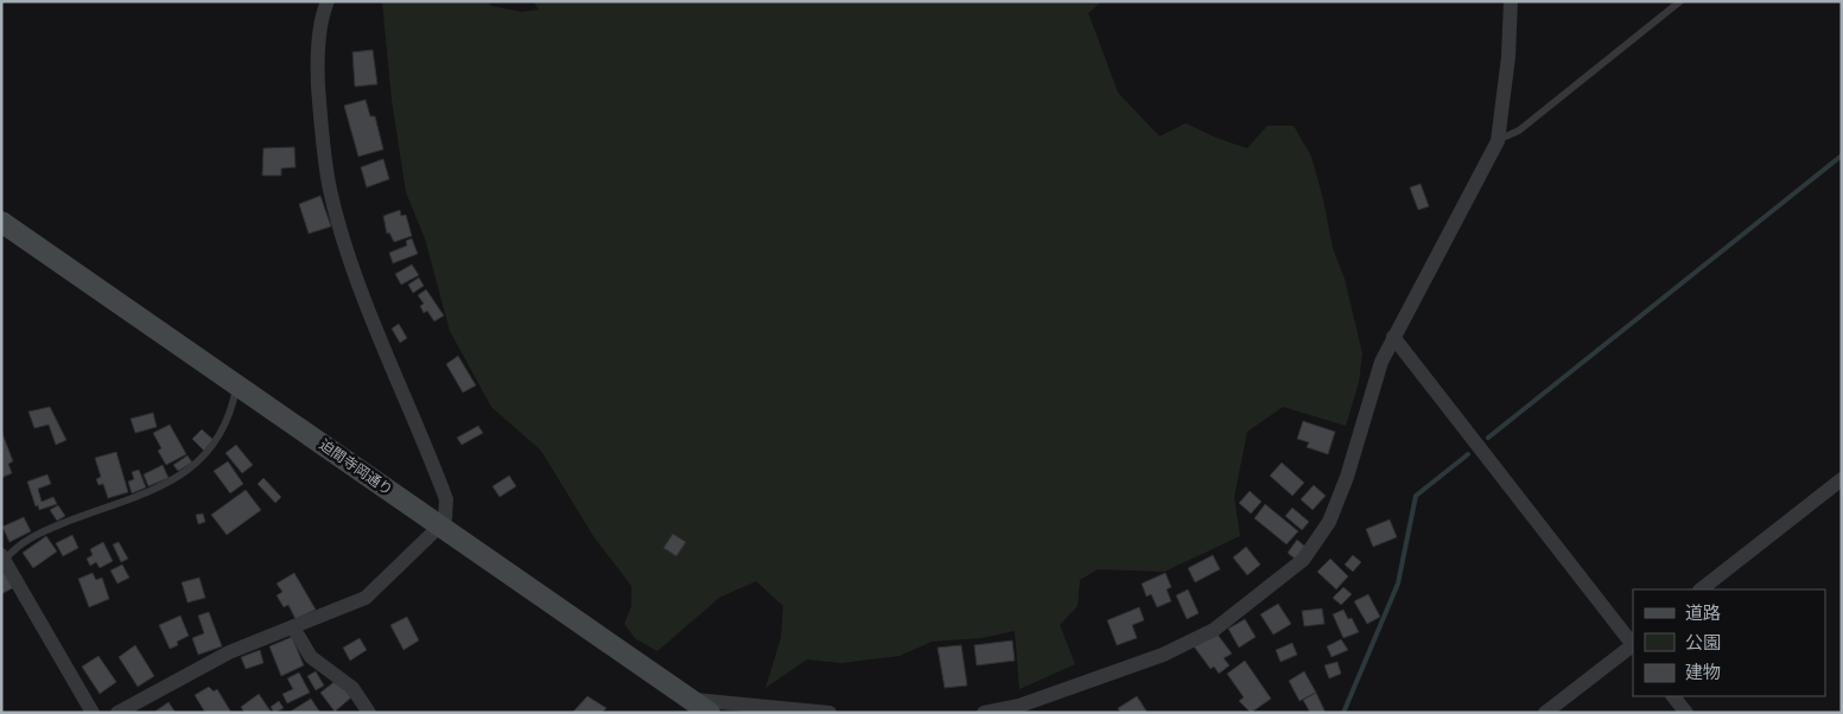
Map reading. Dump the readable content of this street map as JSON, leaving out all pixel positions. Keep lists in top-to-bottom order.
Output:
{
  "streets": {
    "street": ["迫間寺岡通り"]
  },
  "legend": ["道路", "公園", "建物"]
}
